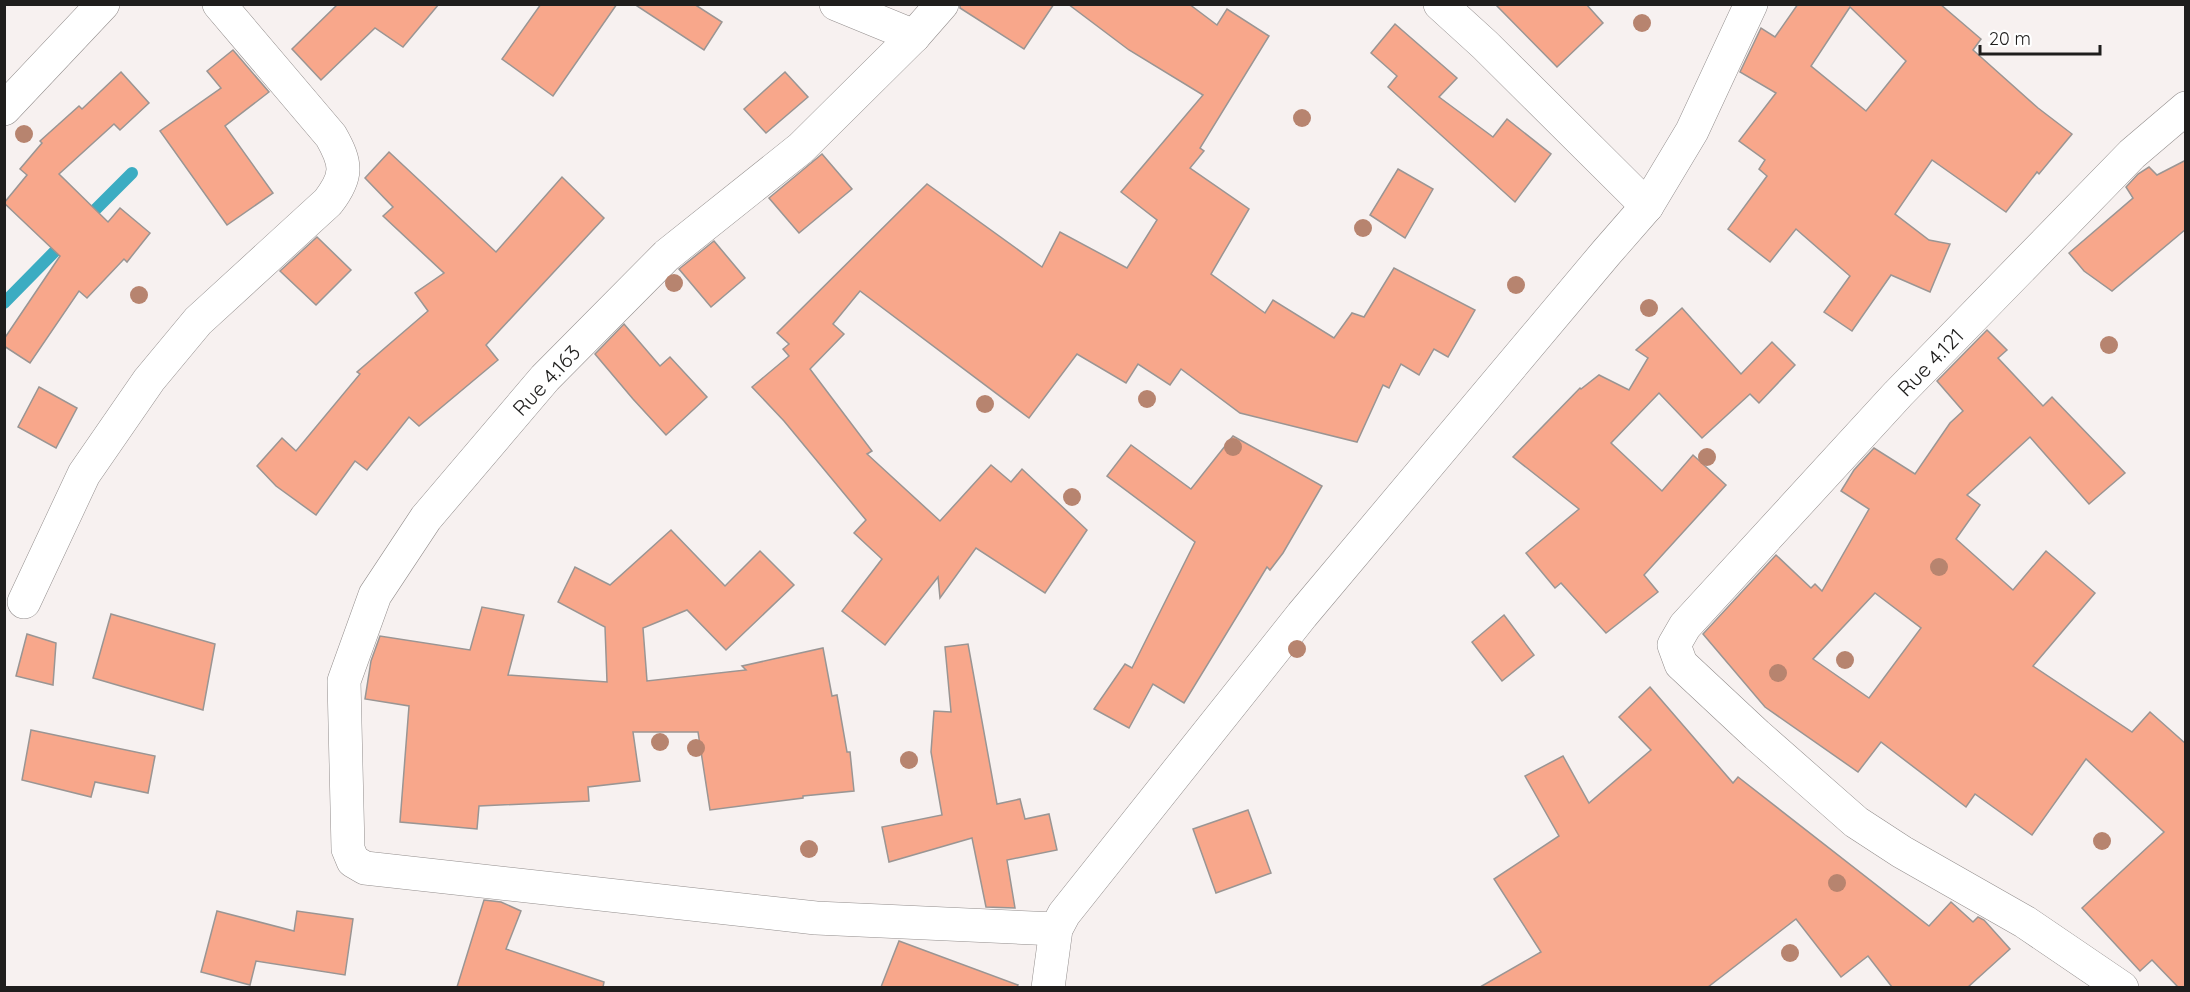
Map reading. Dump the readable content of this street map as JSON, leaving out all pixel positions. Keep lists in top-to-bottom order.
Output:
{
  "streets": {
    "street": ["Rue 4.121", "Rue 4.163"]
  },
  "scale_bar": "20 m"
}
